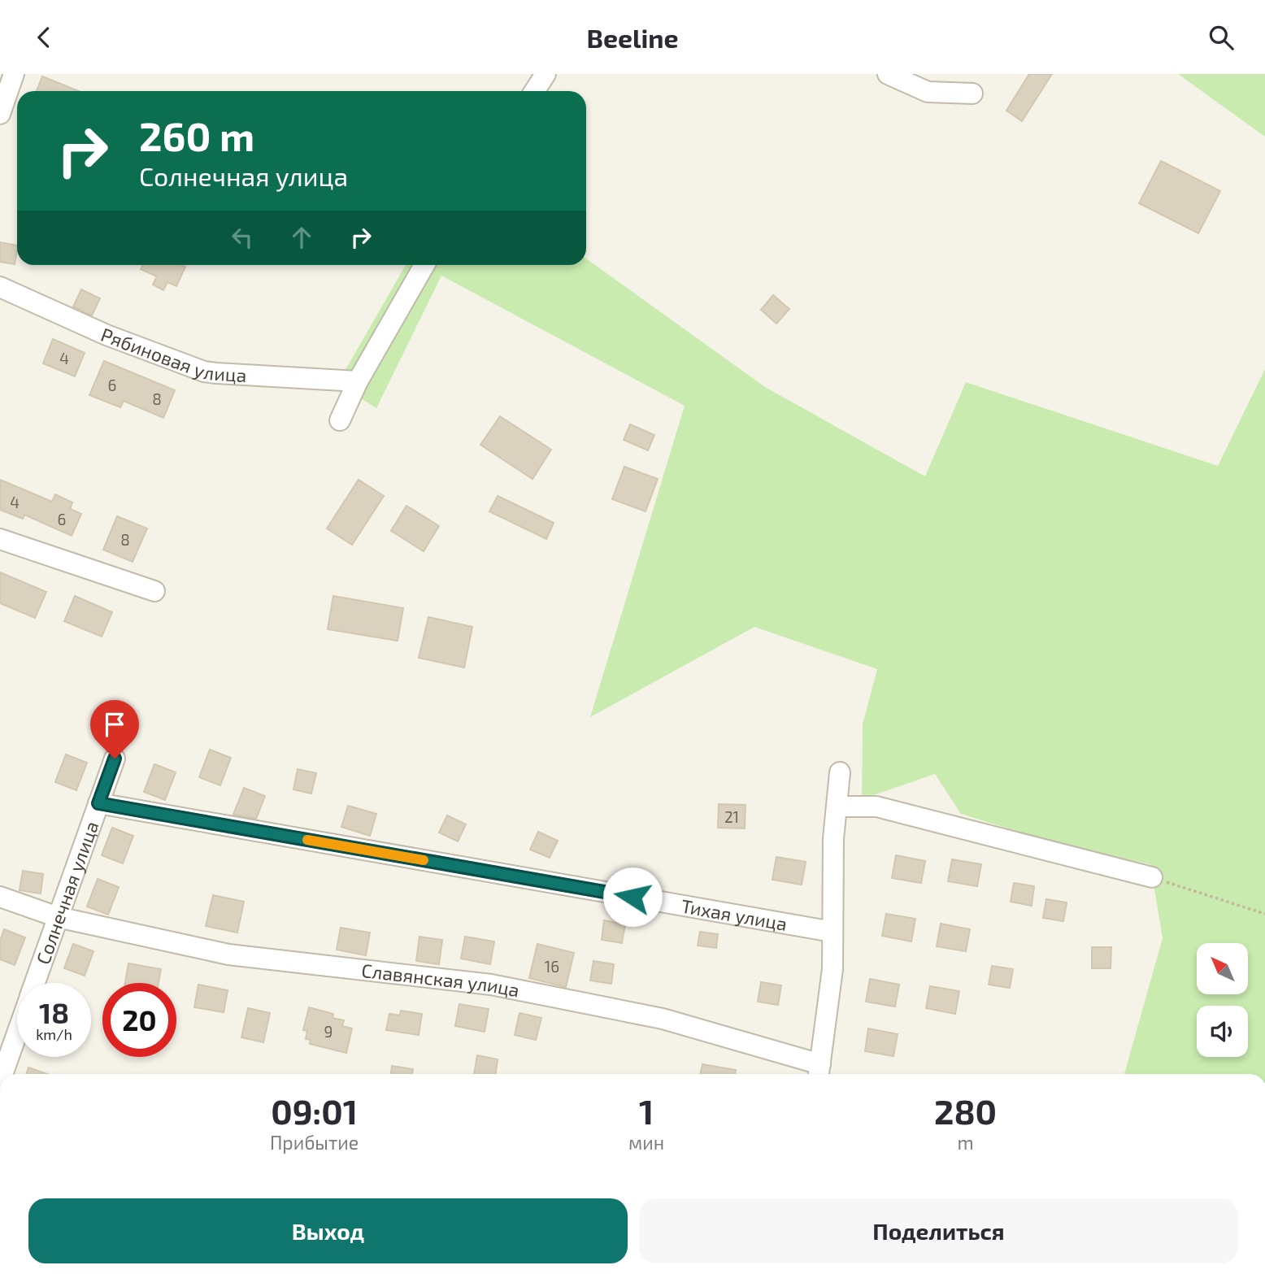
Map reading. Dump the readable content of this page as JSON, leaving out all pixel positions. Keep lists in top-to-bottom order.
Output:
{
  "streets": {
    "street": [
      "Рябиновая улица",
      "Солнечная улица",
      "Тихая улица",
      "Славянская улица"
    ]
  },
  "crossings": [
    ["Солнечная улица", "Тихая улица"],
    ["Солнечная улица", "Славянская улица"]
  ],
  "house_numbers": [
    "4",
    "6",
    "8",
    "4",
    "6",
    "8",
    "21",
    "16",
    "9"
  ],
  "north": "top left",
  "page": {
    "header": "Beeline",
    "turn": ["260 m", "Солнечная улица"],
    "speed": "18 km/h",
    "limit": "20",
    "eta": [
      "09:01",
      "Прибытие",
      "1",
      "мин",
      "280",
      "m"
    ],
    "buttons": ["Выход", "Поделиться"]
  }
}
